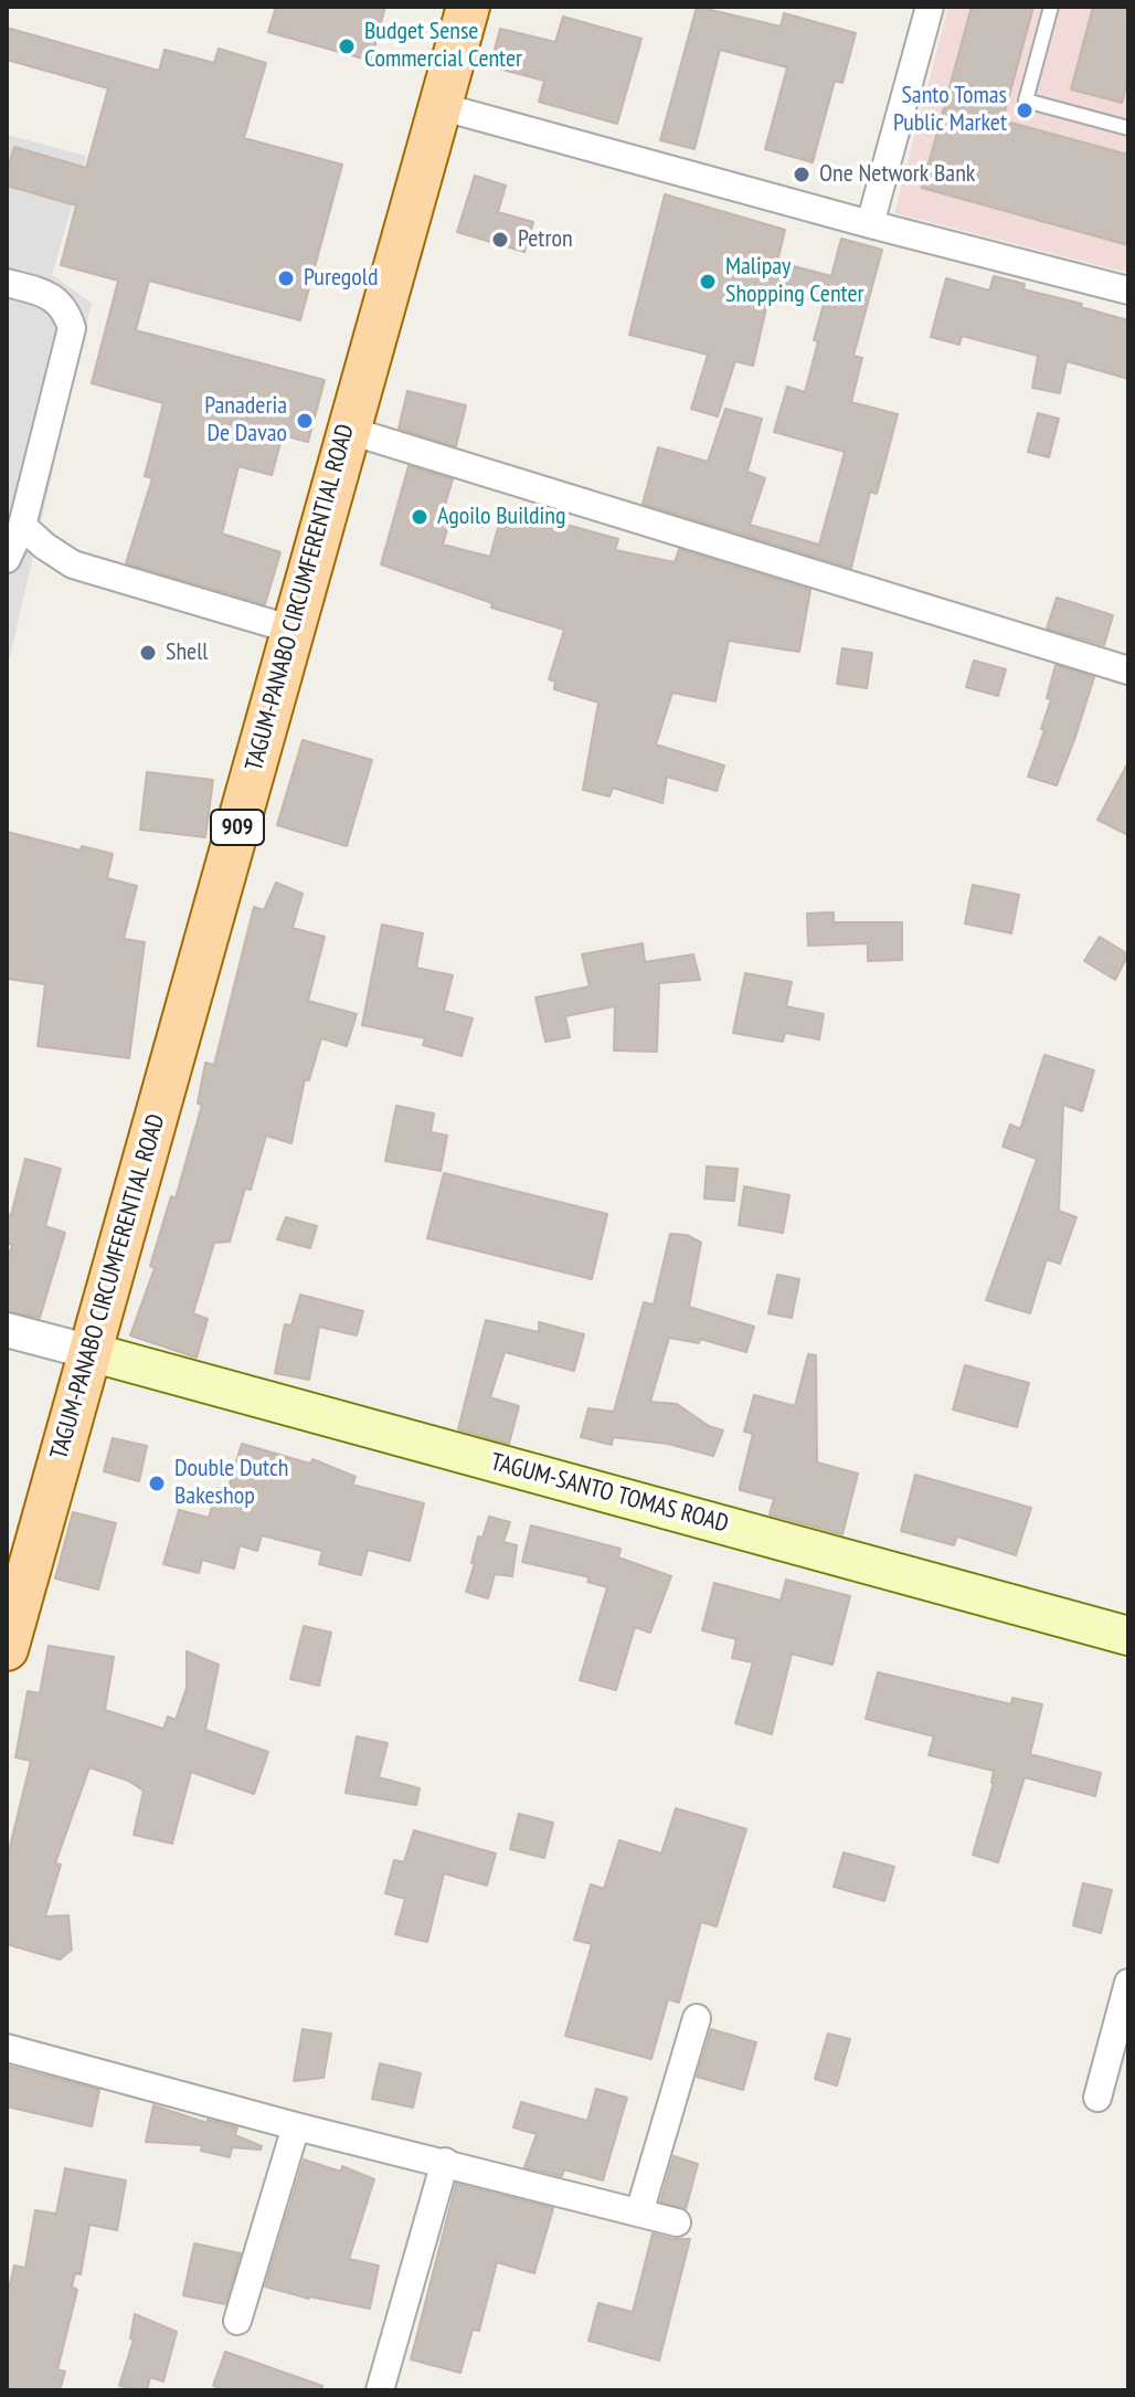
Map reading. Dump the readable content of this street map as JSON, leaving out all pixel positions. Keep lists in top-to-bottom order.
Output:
{
  "streets": {
    "main road": ["TAGUM-PANABO CIRCUMFERENTIAL ROAD", "909", "TAGUM-SANTO TOMAS ROAD"]
  },
  "crossings": [
    ["TAGUM-PANABO CIRCUMFERENTIAL ROAD", "TAGUM-SANTO TOMAS ROAD"]
  ],
  "places": [
    "Budget Sense Commercial Center",
    "Santo Tomas Public Market",
    "One Network Bank",
    "Petron",
    "Puregold",
    "Malipay Shopping Center",
    "Panaderia De Davao",
    "Agoilo Building",
    "Shell",
    "Double Dutch Bakeshop"
  ]
}
